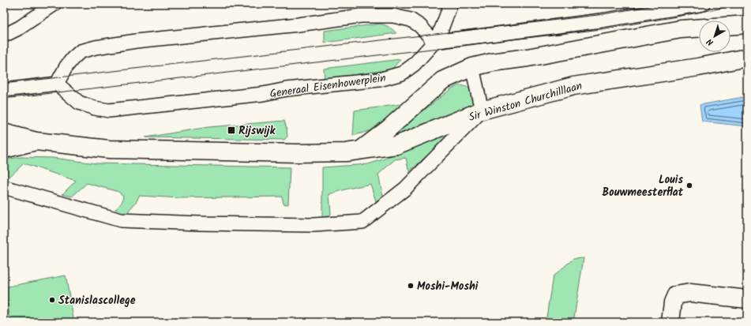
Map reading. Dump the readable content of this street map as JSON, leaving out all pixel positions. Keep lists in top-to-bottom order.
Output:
{
  "streets": {
    "street": ["Sir Winston Churchilllaan"],
    "lane": ["Generaal Eisenhowerplein"]
  },
  "places": {
    "transit": ["Rijswijk"],
    "other": ["Louis Bouwmeesterflat", "Moshi-Moshi", "Stanislascollege"]
  },
  "north": "bottom left"
}
